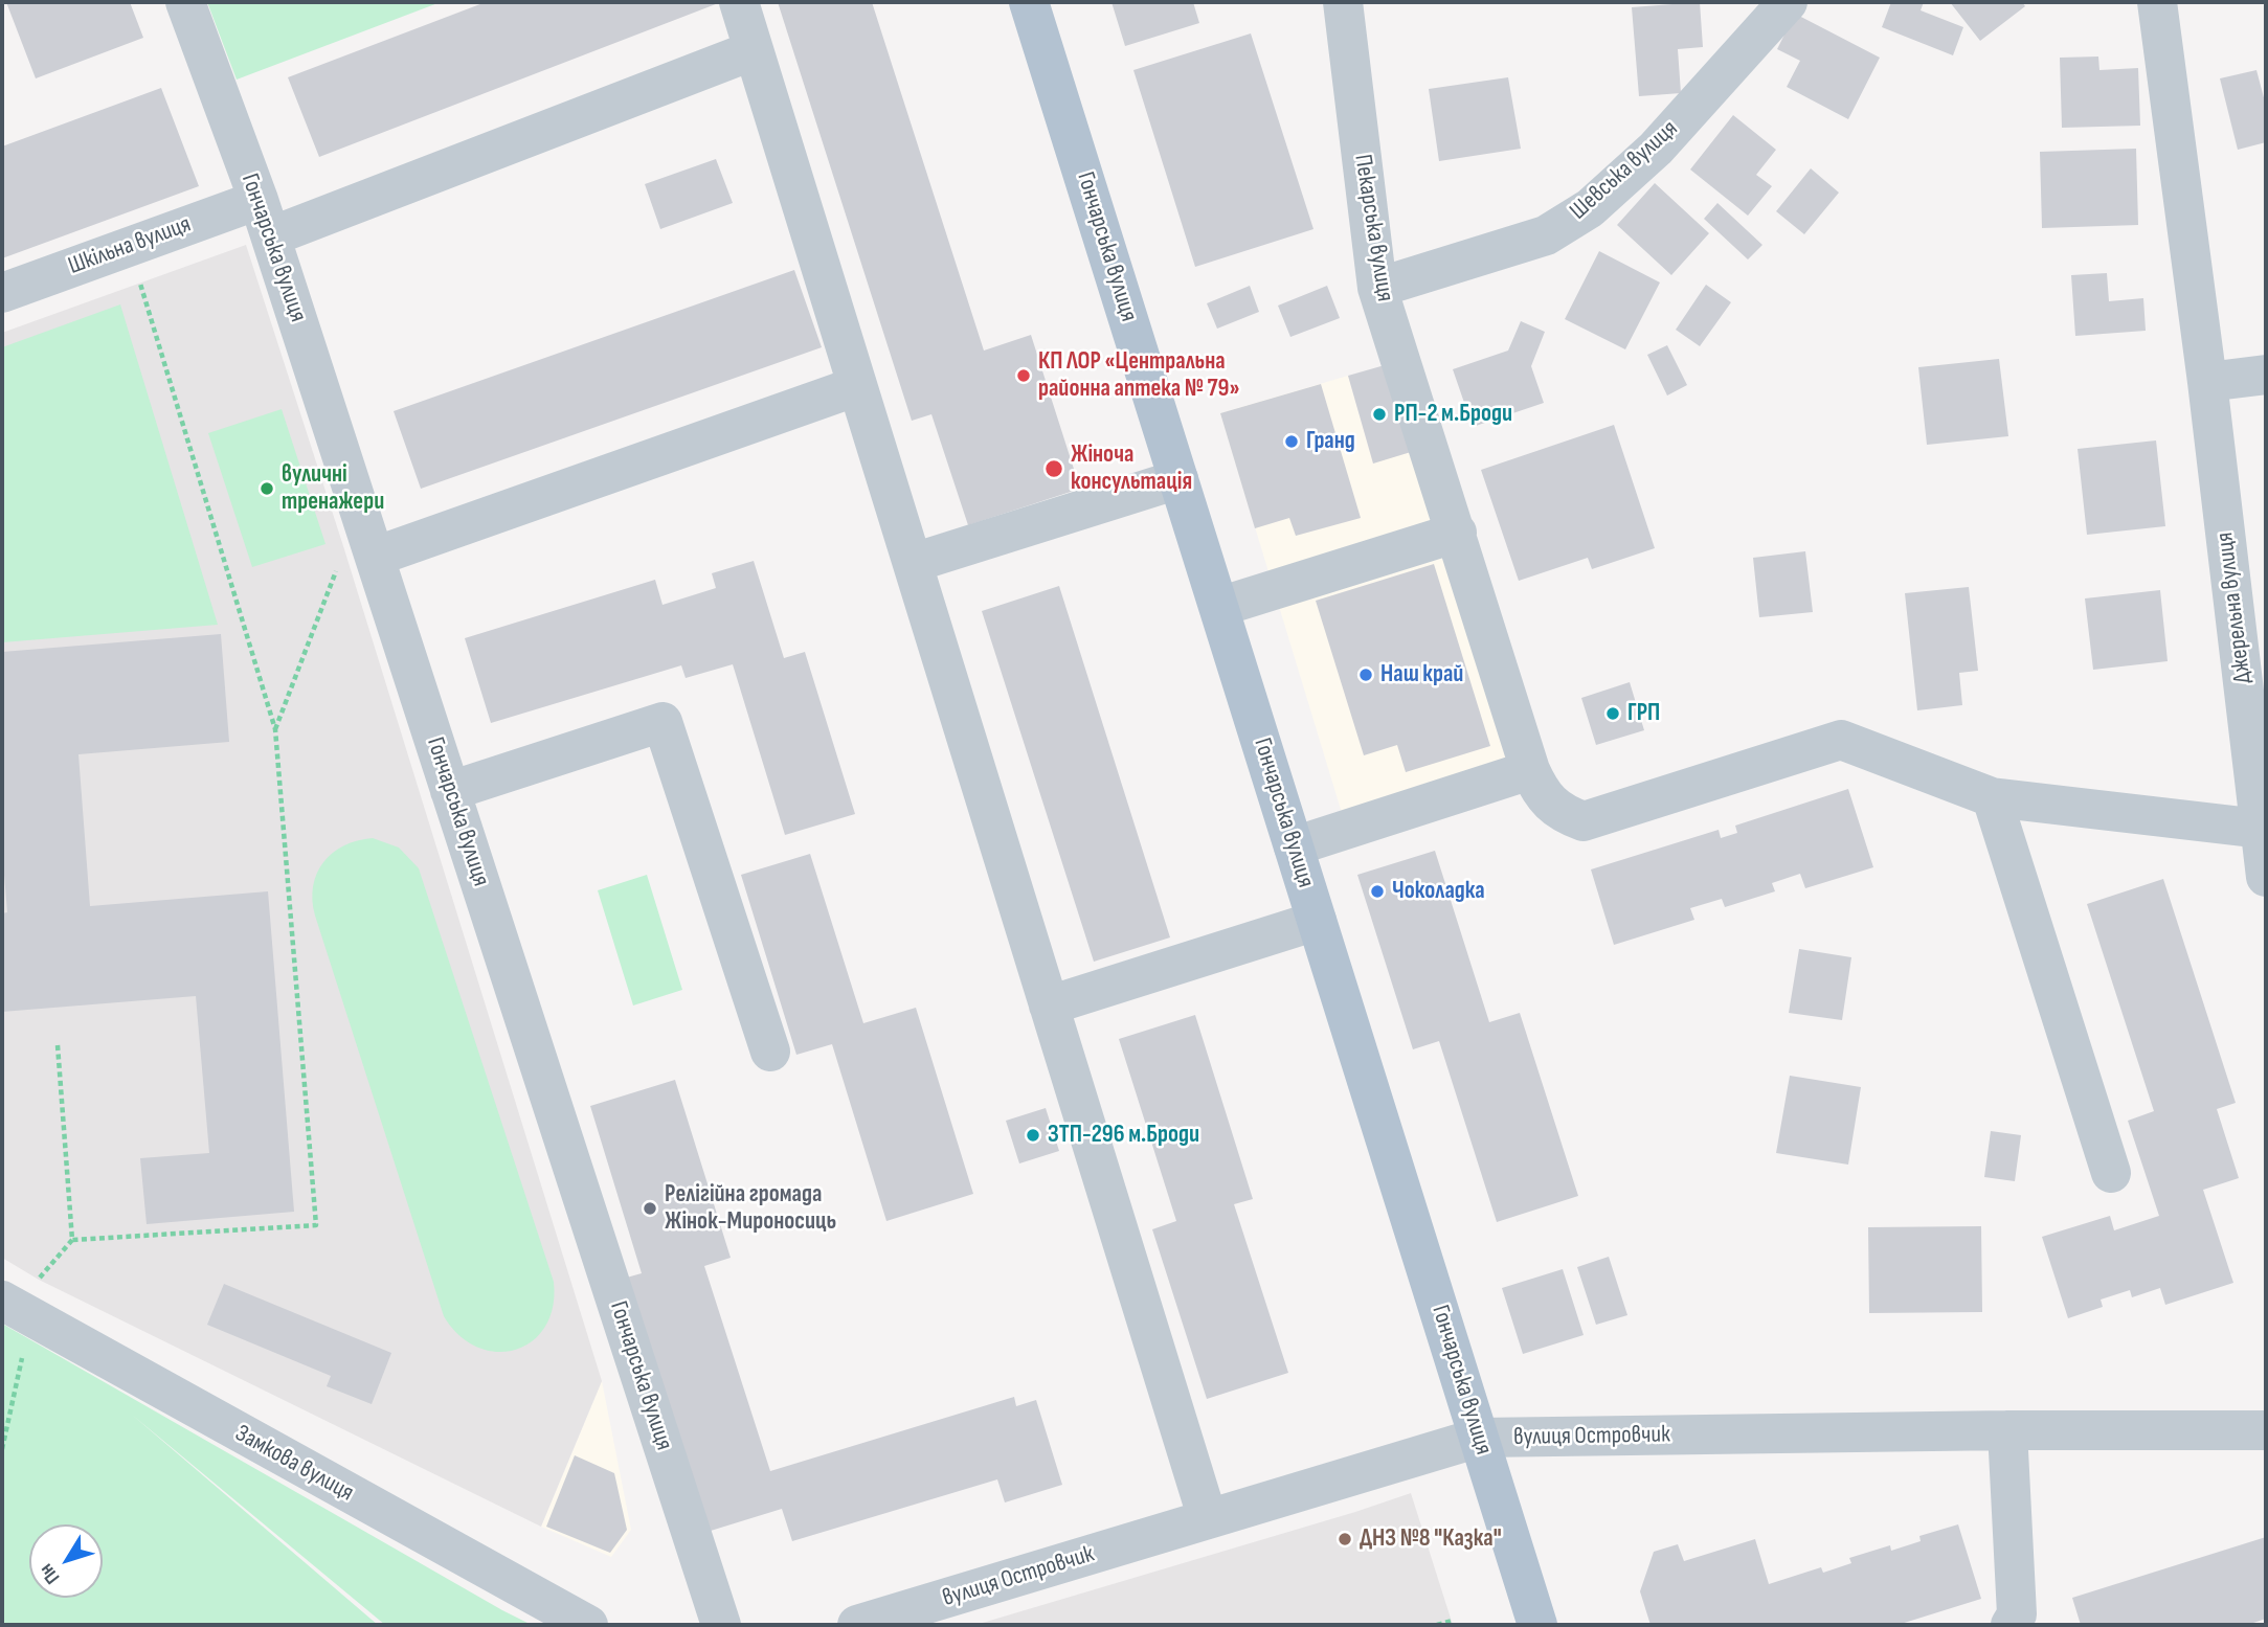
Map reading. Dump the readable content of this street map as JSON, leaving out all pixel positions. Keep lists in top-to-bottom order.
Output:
{
  "streets": {
    "main road": ["Гончарська вулиця"],
    "street": [
      "Шевська вулиця",
      "Пекарська вулиця",
      "Шкільна вулиця",
      "Джерельна вулиця",
      "вулиця Островчик",
      "Замкова вулиця"
    ]
  },
  "crossings": [
    ["Шевська вулиця", "Пекарська вулиця"],
    ["Пекарська вулиця", "Джерельна вулиця"],
    ["Шкільна вулиця", "Гончарська вулиця"],
    ["Гончарська вулиця", "вулиця Островчик"]
  ],
  "places": [
    "КП ЛОР «Центральна районна аптека № 79»",
    "РП-2 м.Броди",
    "Гранд",
    "Жіноча консультація",
    "вуличні тренажери",
    "Наш край",
    "ГРП",
    "Чоколадка",
    "ЗТП-296 м.Броди",
    "Релігійна громада Жінок-Мироносиць",
    "ДНЗ №8 \"Казка\""
  ],
  "north": "bottom left"
}
